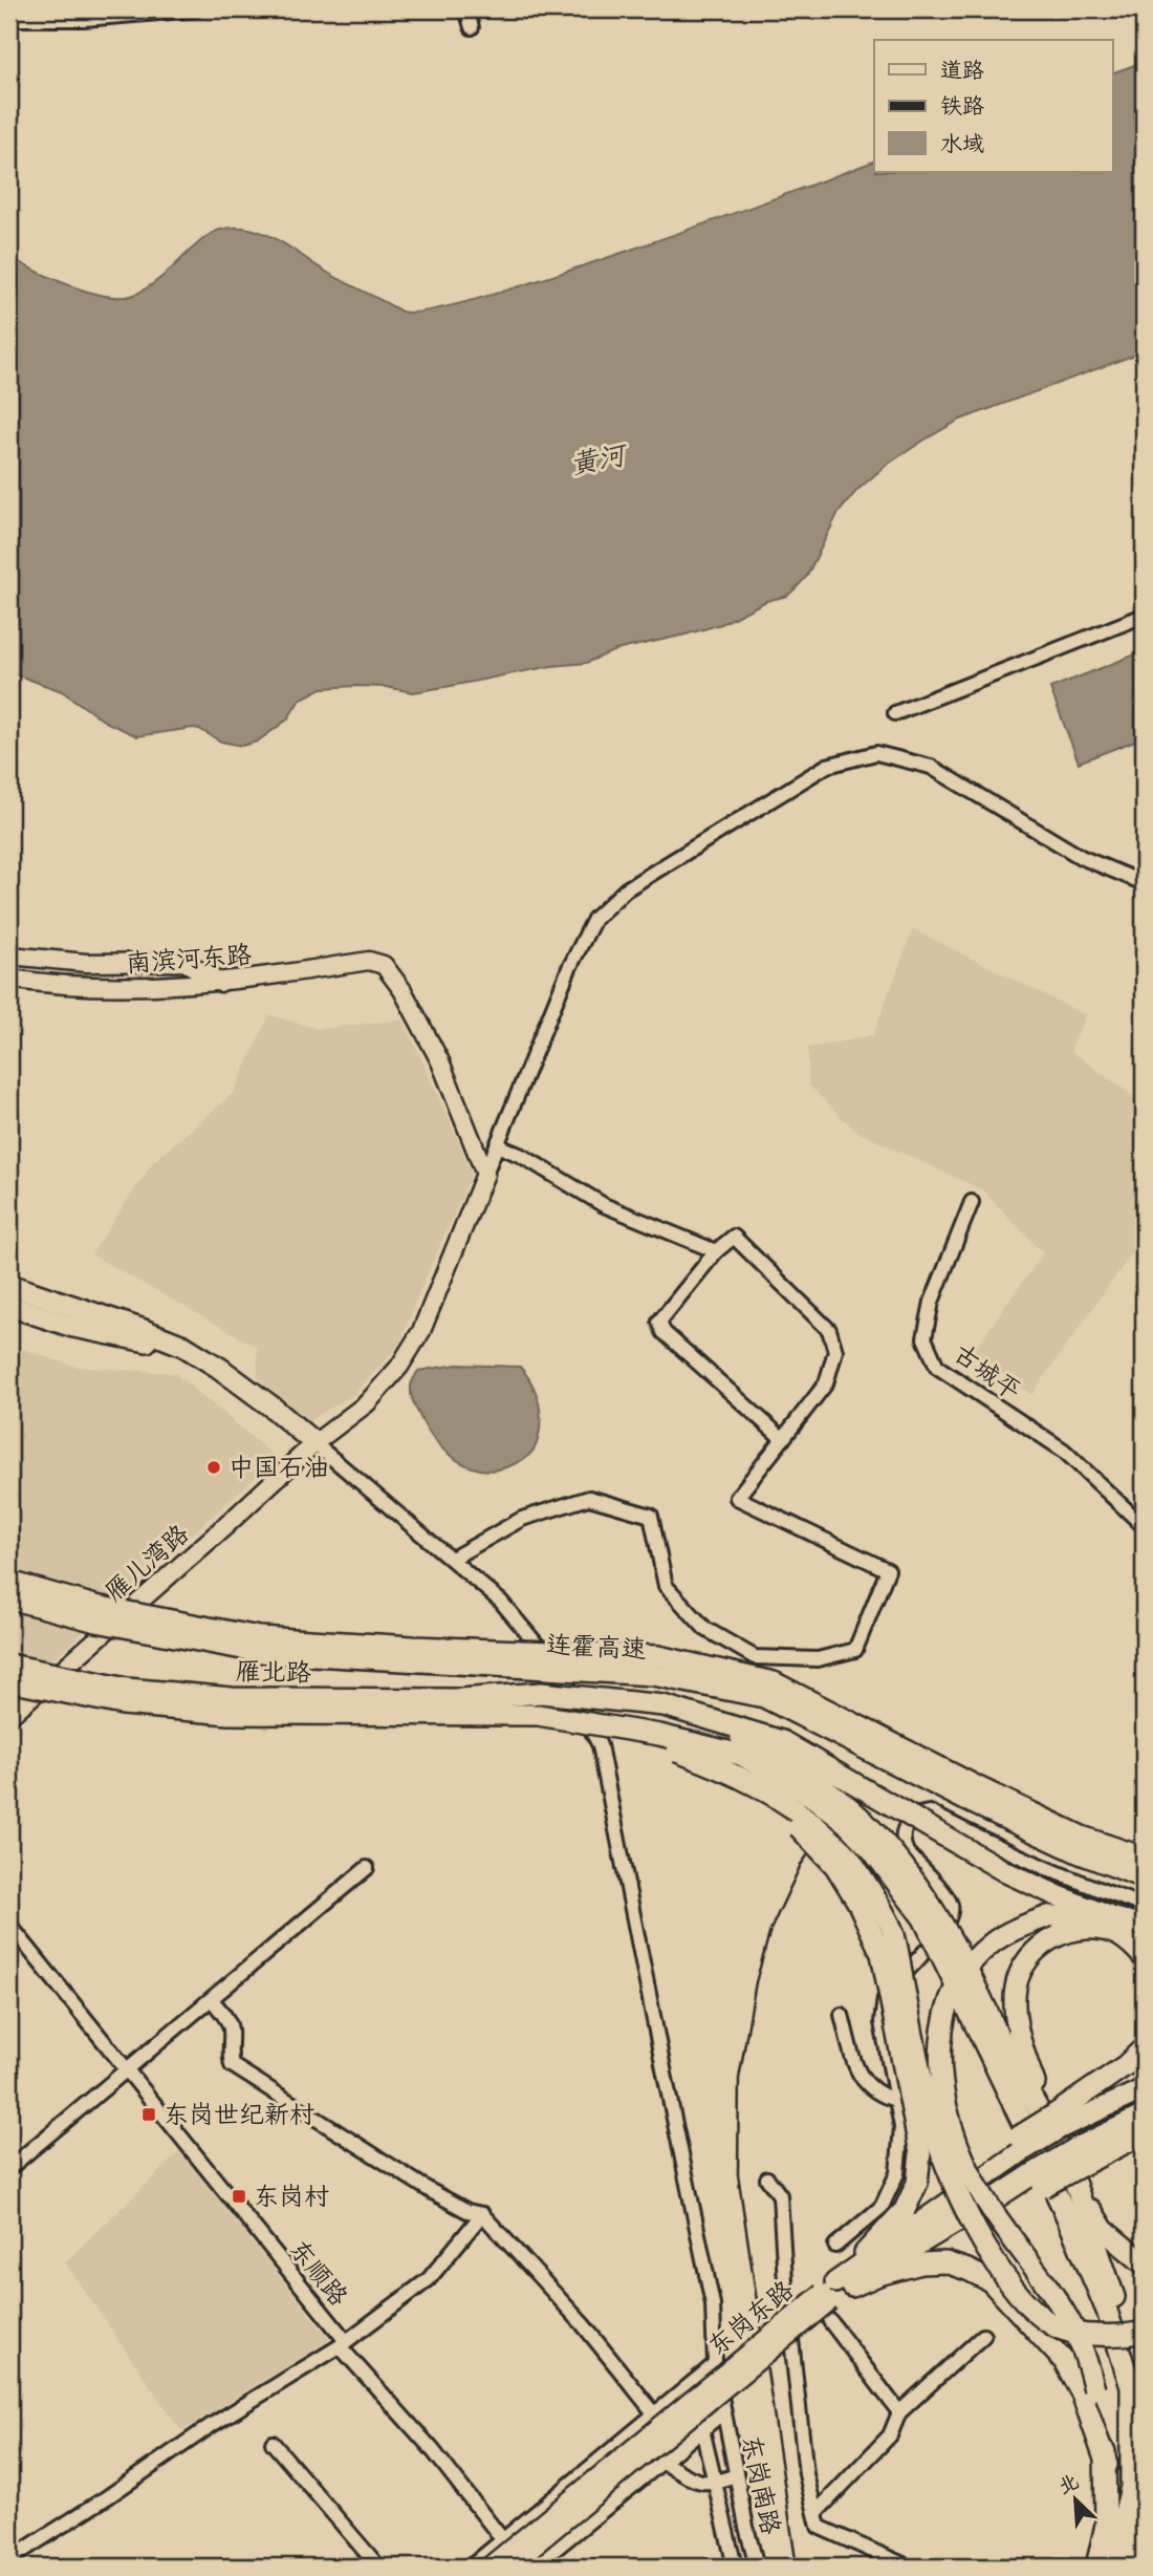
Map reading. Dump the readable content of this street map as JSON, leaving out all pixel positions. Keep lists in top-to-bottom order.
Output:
{
  "streets": {
    "highway": ["连霍高速", "雁北路", "东岗东路"],
    "main road": ["南滨河东路", "雁儿湾路"],
    "street": ["古城平", "东顺路", "东岗南路"]
  },
  "crossings": [
    ["南滨河东路", "雁儿湾路"],
    ["雁儿湾路", "东岗南路"]
  ],
  "water": ["黄河"],
  "places": {
    "other": ["中国石油"],
    "transit": ["东岗世纪新村", "东岗村"]
  },
  "legend": ["道路", "铁路", "水域"],
  "north": "top left"
}
